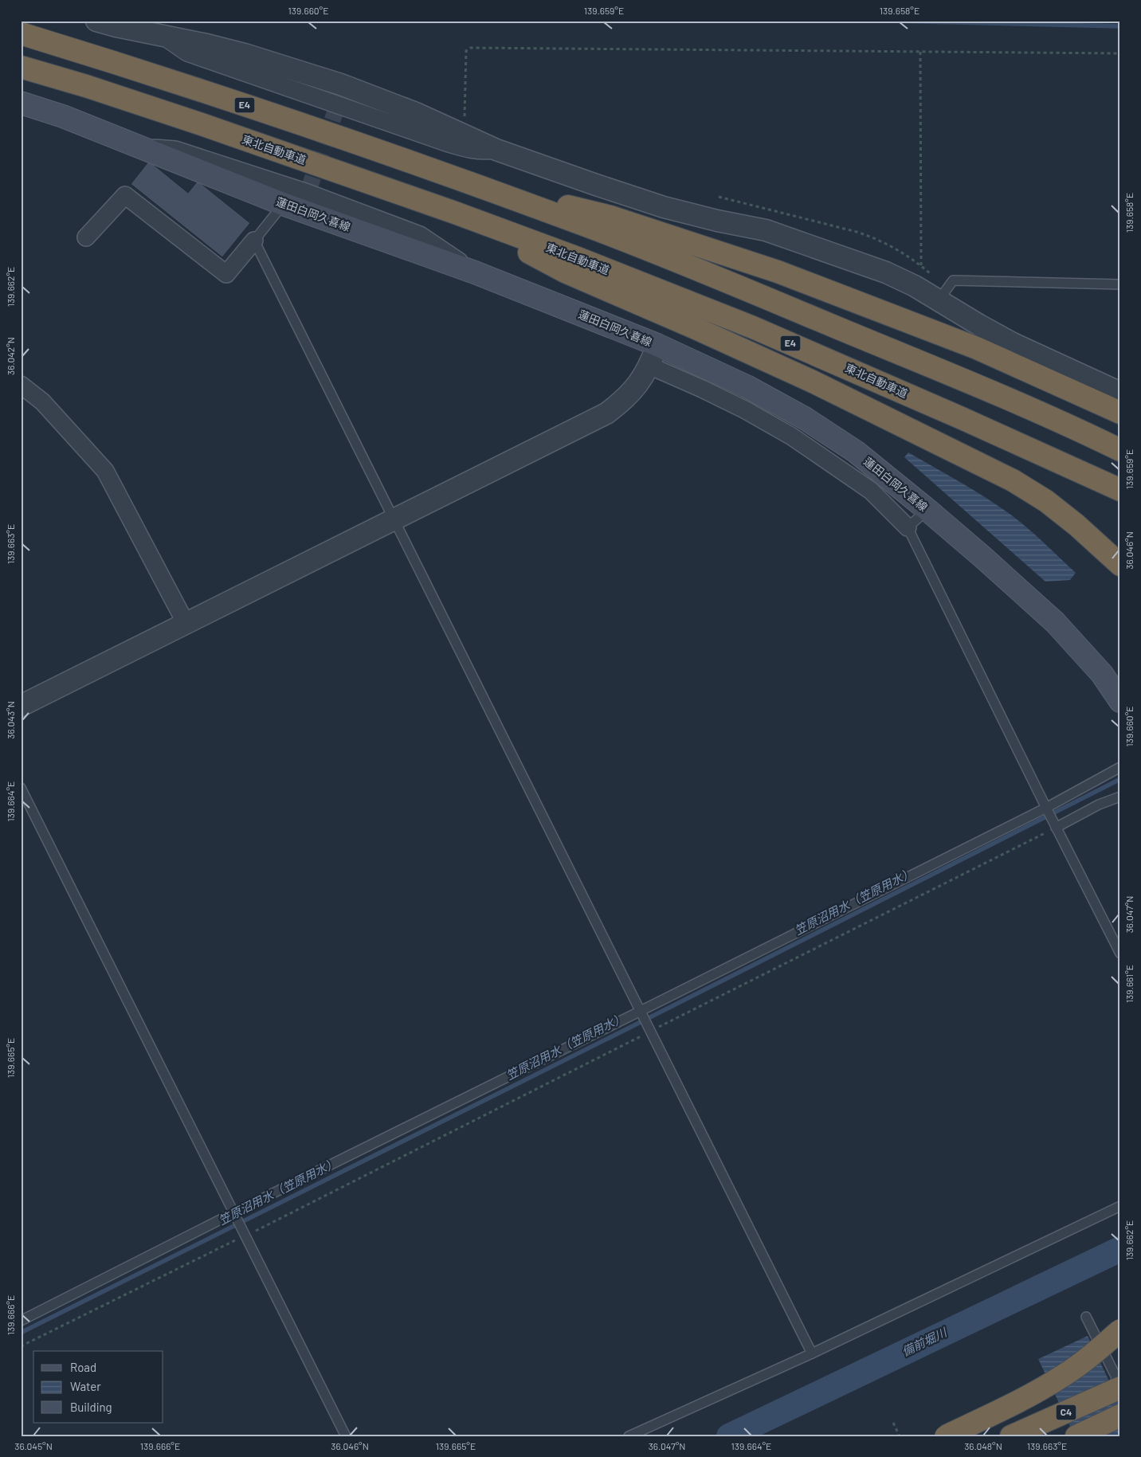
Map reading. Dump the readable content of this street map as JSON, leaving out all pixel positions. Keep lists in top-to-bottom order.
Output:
{
  "streets": {
    "highway": ["E4", "東北自動車道", "C4"],
    "main road": ["蓮田白岡久喜線"]
  },
  "water": ["笠原沼用水（笠原用水）", "備前堀川"],
  "legend": ["Road", "Water", "Building"],
  "coordinates": [
    "139.660°E",
    "139.659°E",
    "139.658°E",
    "139.662°E",
    "36.042°N",
    "139.663°E",
    "36.046°N",
    "36.043°N",
    "139.664°E",
    "36.047°N",
    "139.661°E",
    "139.665°E",
    "139.666°E",
    "36.045°N",
    "36.048°N"
  ]
}
